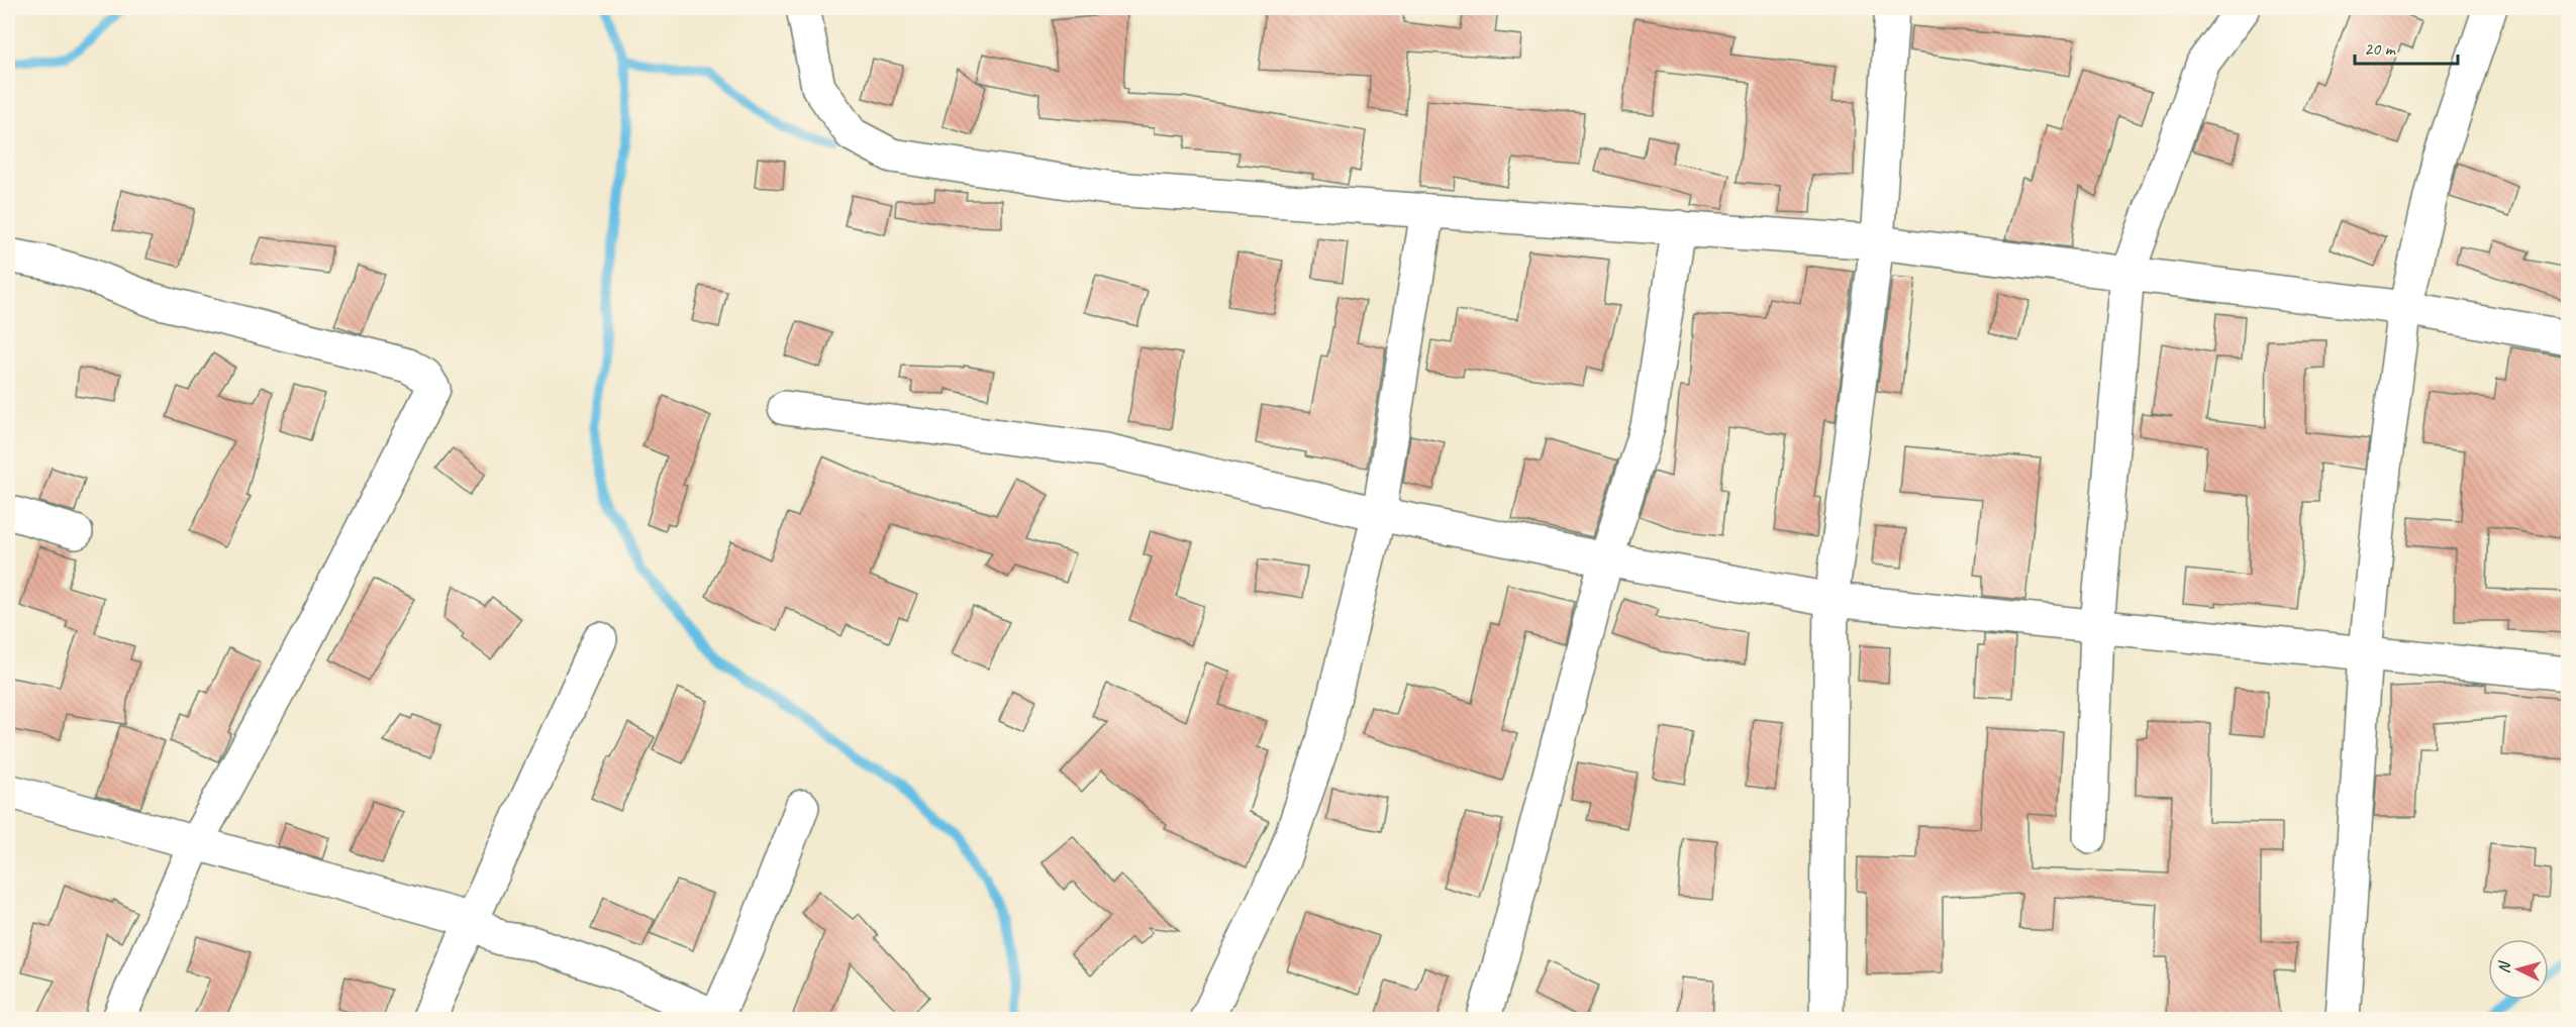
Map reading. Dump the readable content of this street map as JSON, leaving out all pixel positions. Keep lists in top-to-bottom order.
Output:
{
  "scale_bar": "20 m",
  "north": "left"
}
